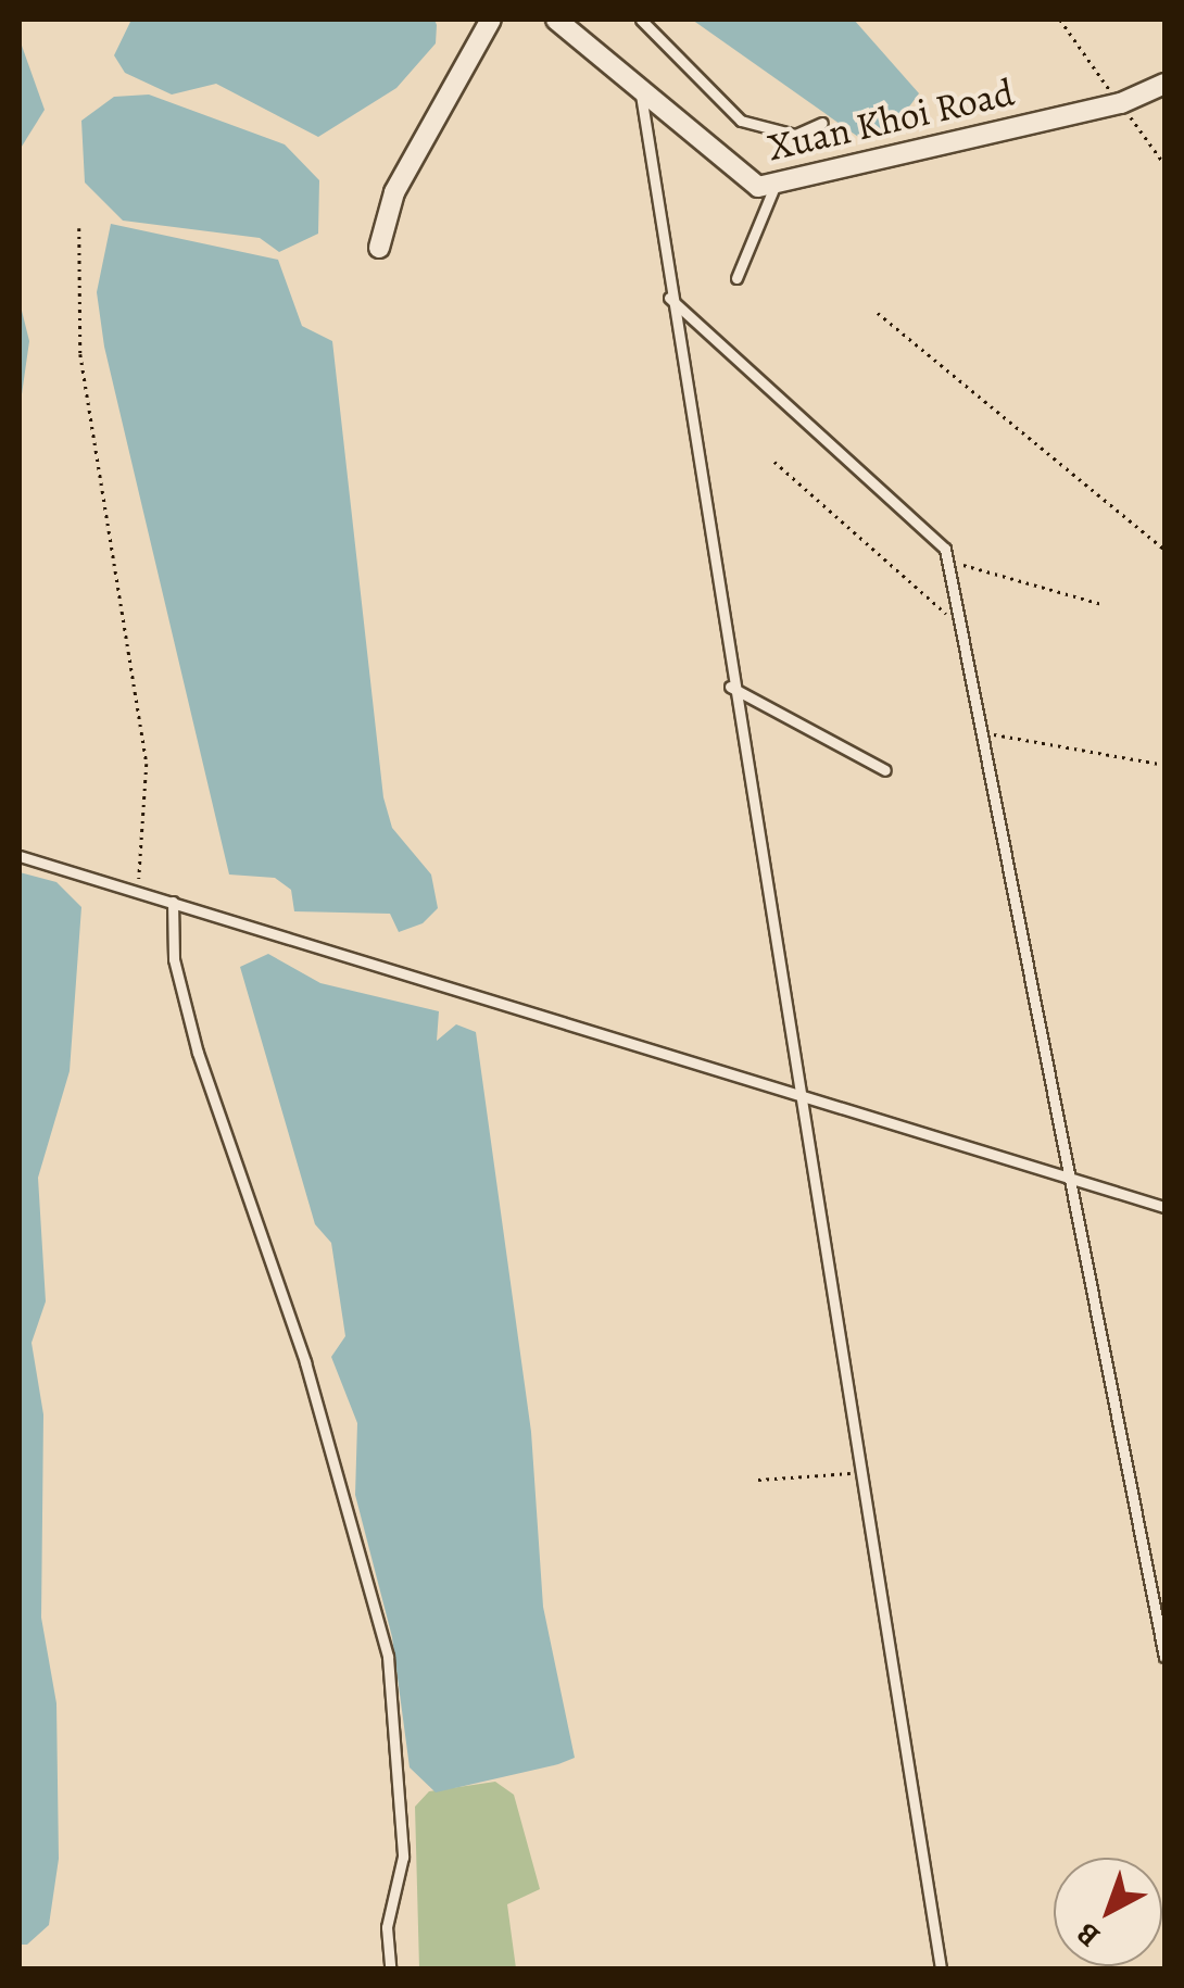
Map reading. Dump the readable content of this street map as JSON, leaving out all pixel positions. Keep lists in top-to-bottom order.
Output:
{
  "streets": {
    "street": ["Xuan Khoi Road"]
  },
  "north": "bottom left"
}
